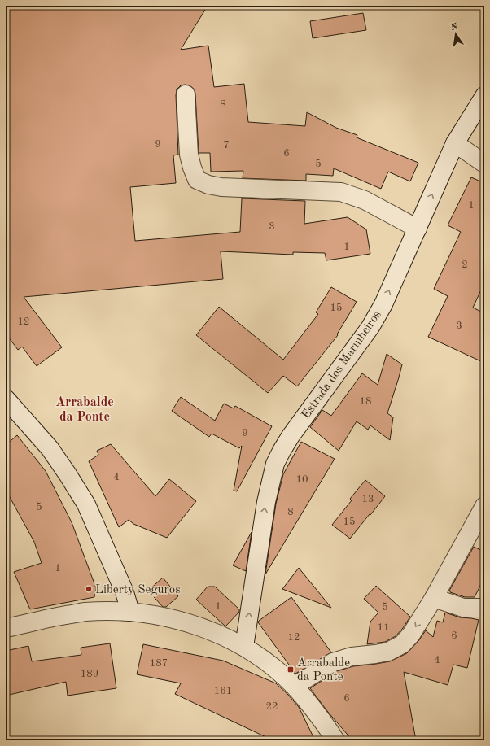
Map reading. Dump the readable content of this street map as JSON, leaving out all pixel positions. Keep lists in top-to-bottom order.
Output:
{
  "streets": {
    "street": ["Estrada dos Marinheiros"]
  },
  "one_way": ["Estrada dos Marinheiros"],
  "districts": ["Arrabalde da Ponte"],
  "places": {
    "other": ["Liberty Seguros"],
    "transit": ["Arrabalde da Ponte"]
  },
  "house_numbers": [
    "8",
    "9",
    "7",
    "6",
    "5",
    "1",
    "3",
    "1",
    "2",
    "15",
    "12",
    "3",
    "18",
    "9",
    "4",
    "10",
    "13",
    "5",
    "8",
    "15",
    "1",
    "1",
    "5",
    "11",
    "6",
    "12",
    "4",
    "187",
    "189",
    "161",
    "6",
    "22"
  ],
  "north": "top"
}
